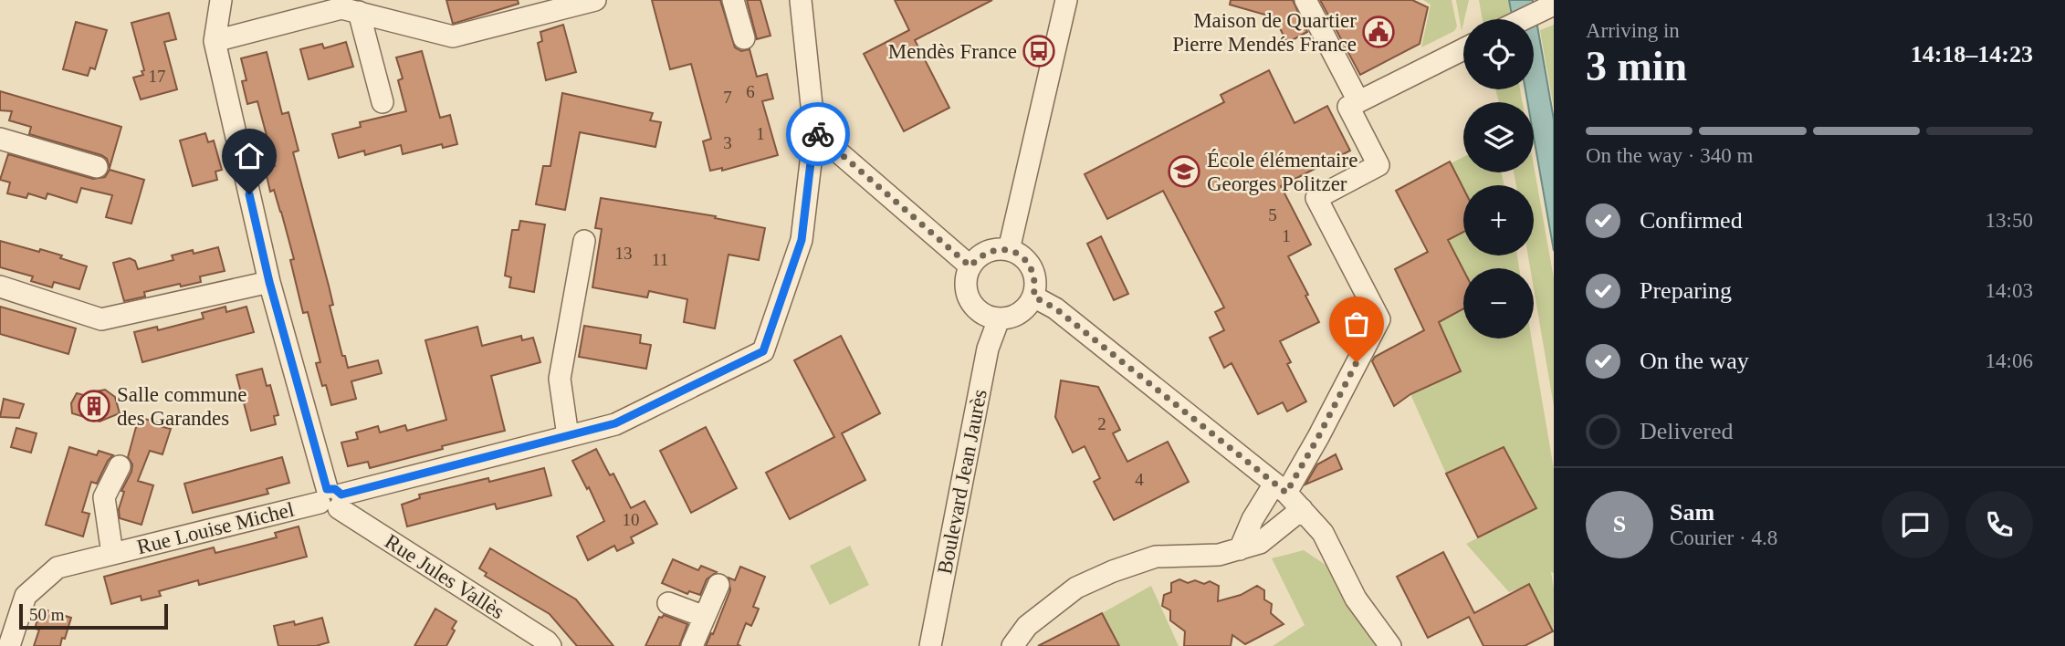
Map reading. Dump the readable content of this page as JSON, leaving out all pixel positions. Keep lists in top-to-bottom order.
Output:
{
  "streets": {
    "street": ["Boulevard Jean Jaurès", "Rue Louise Michel", "Rue Jules Vallès"]
  },
  "crossings": [
    ["Rue Louise Michel", "Rue Jules Vallès"]
  ],
  "places": {
    "public building": ["Maison de Quartier Pierre Mendés France"],
    "bus stop": ["Mendès France"],
    "school or university": ["École élémentaire Georges Politzer"],
    "building": ["Salle commune des Garandes"]
  },
  "house_numbers": [
    "17",
    "6",
    "7",
    "1",
    "3",
    "5",
    "1",
    "13",
    "11",
    "2",
    "4",
    "10"
  ],
  "scale_bar": "50 m",
  "page": {
    "heading": ["3 min", "Arriving in", "14:18–14:23"],
    "panel": ["Sam", "Courier · 4.8"],
    "map_buttons": ["+", "−"],
    "bar": "On the way · 340 m",
    "list": [
      ["Confirmed", "13:50"],
      ["Preparing", "14:03"],
      ["On the way", "14:06"],
      "Delivered"
    ],
    "round": "S",
    "scale": "50 m"
  }
}
